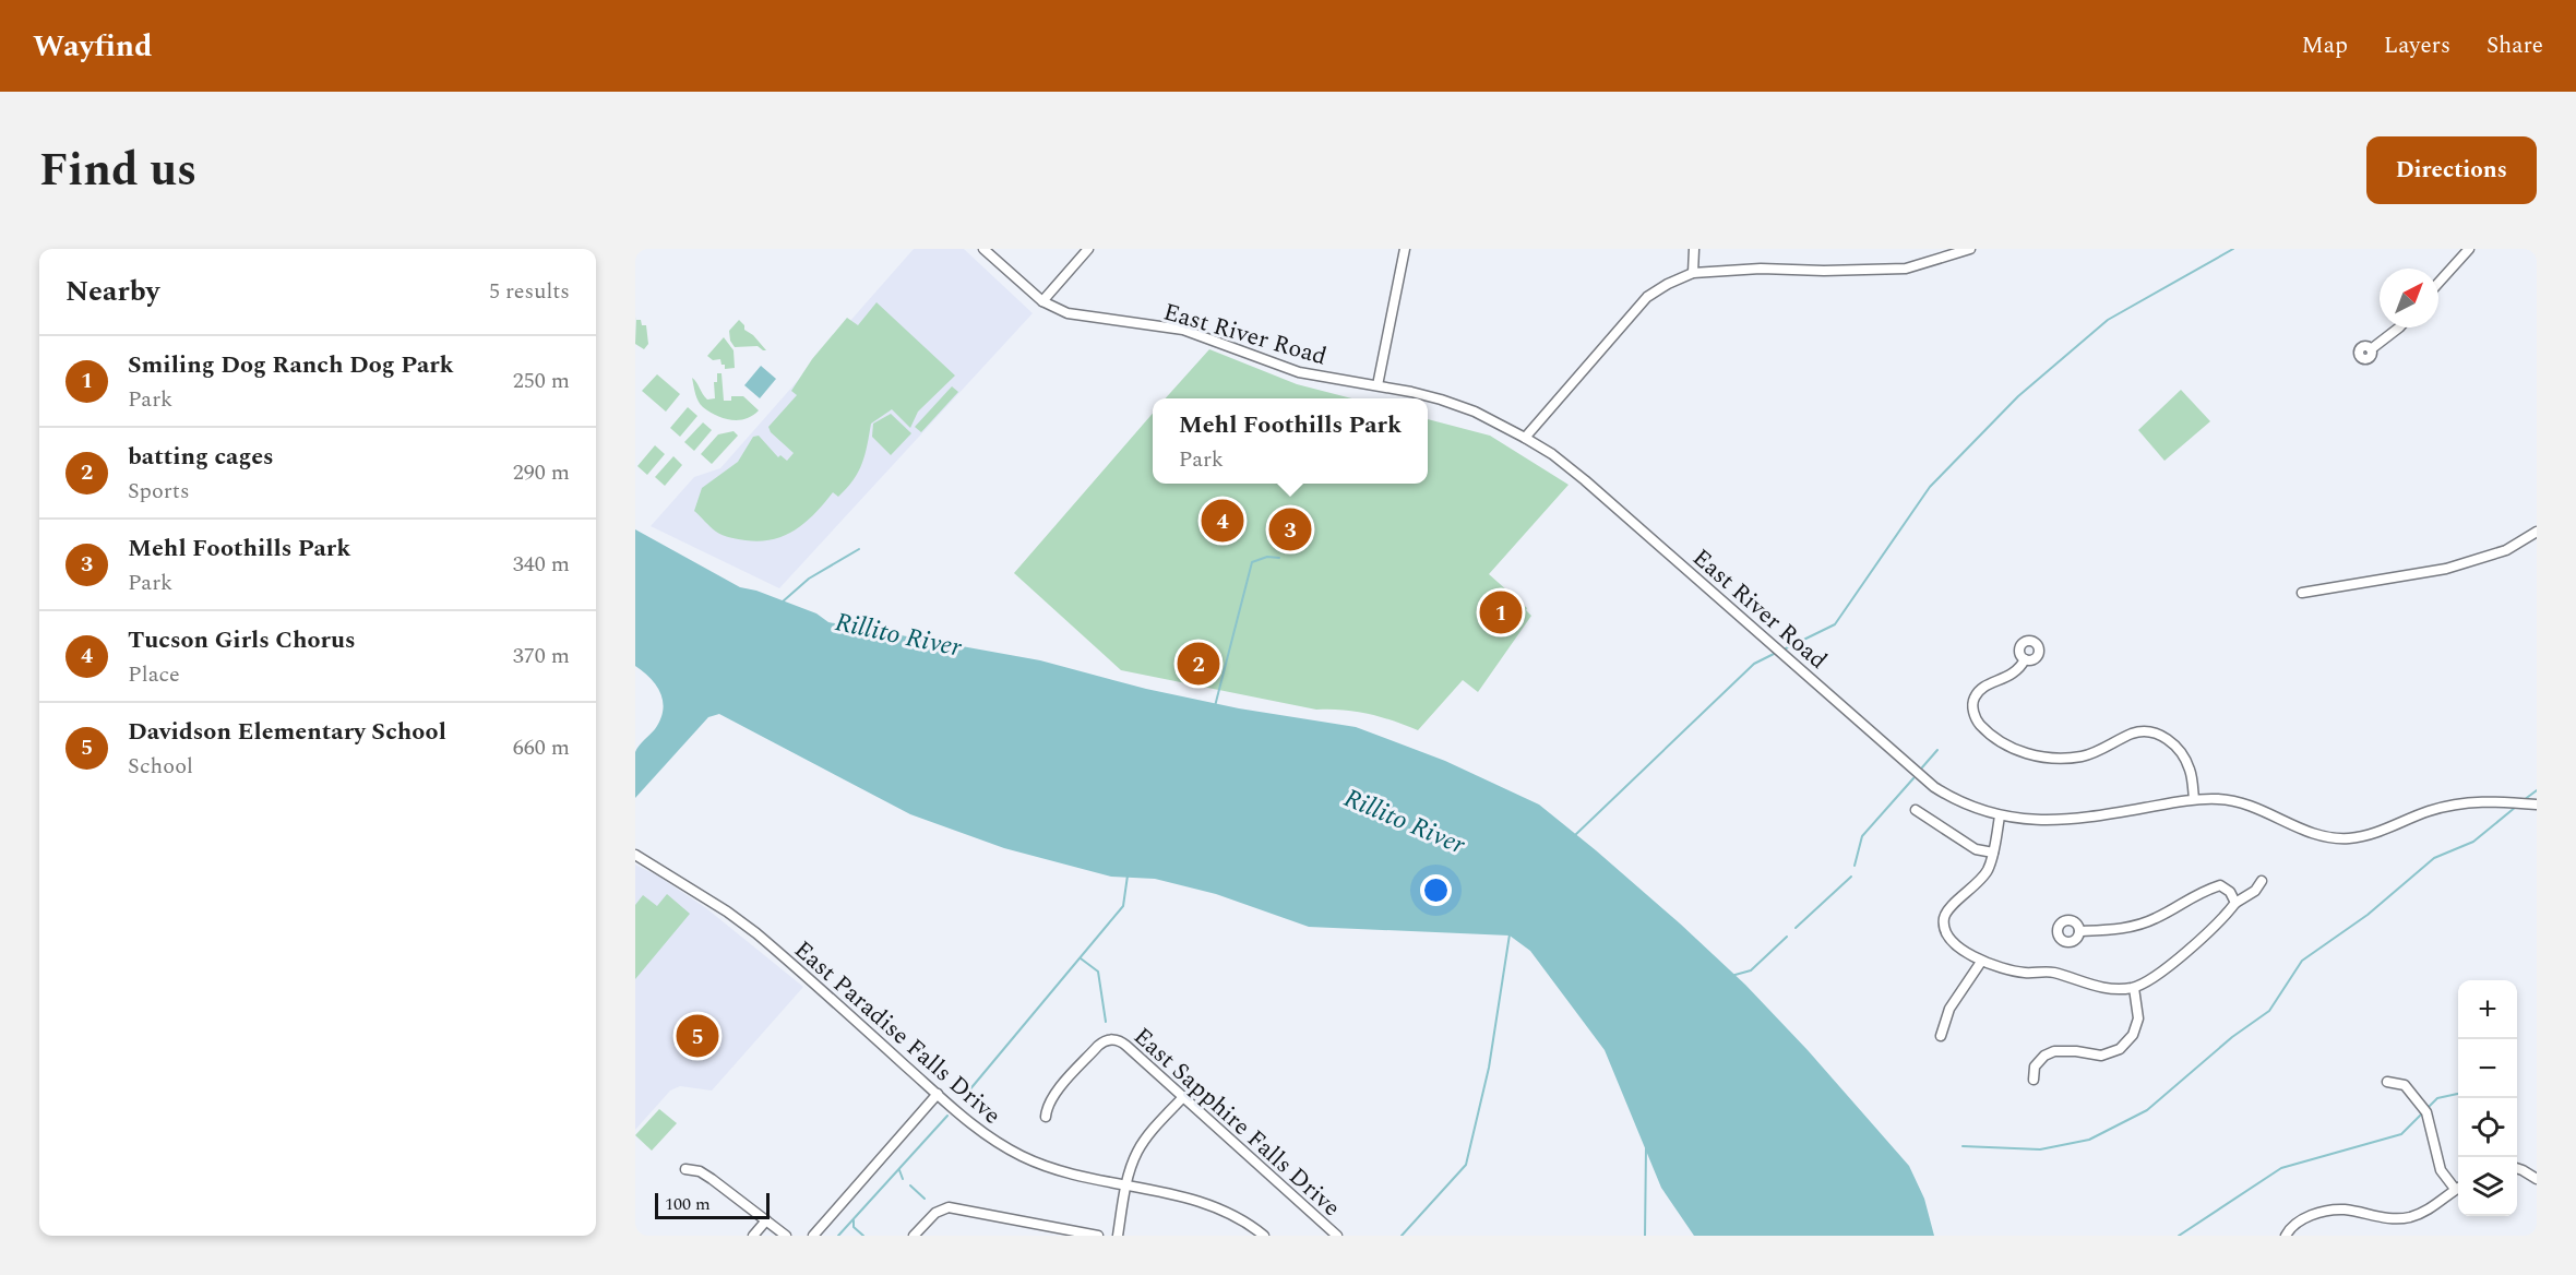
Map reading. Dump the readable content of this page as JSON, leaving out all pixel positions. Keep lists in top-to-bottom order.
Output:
{
  "streets": {
    "street": ["East River Road", "East Paradise Falls Drive", "East Sapphire Falls Drive"]
  },
  "water": ["Rillito River"],
  "scale_bar": "100 m",
  "north": "top right",
  "page": {
    "header": "Wayfind",
    "nav": ["Map", "Layers", "Share"],
    "title": "Find us",
    "buttons": "Directions",
    "heading": ["Nearby", "5 results"],
    "list": [
      {
        "mark": "1",
        "name": "Smiling Dog Ranch Dog Park",
        "note": "Park",
        "value": "250 m"
      },
      {
        "mark": "2",
        "name": "batting cages",
        "note": "Sports",
        "value": "290 m"
      },
      {
        "mark": "3",
        "name": "Mehl Foothills Park",
        "note": "Park",
        "value": "340 m"
      },
      {
        "mark": "4",
        "name": "Tucson Girls Chorus",
        "note": "Place",
        "value": "370 m"
      },
      {
        "mark": "5",
        "name": "Davidson Elementary School",
        "note": "School",
        "value": "660 m"
      }
    ],
    "popup": ["Mehl Foothills Park", "Park"],
    "pins": [
      "4",
      "3",
      "1",
      "2",
      "5"
    ],
    "map_buttons": ["+", "−"],
    "scale": "100 m"
  }
}
